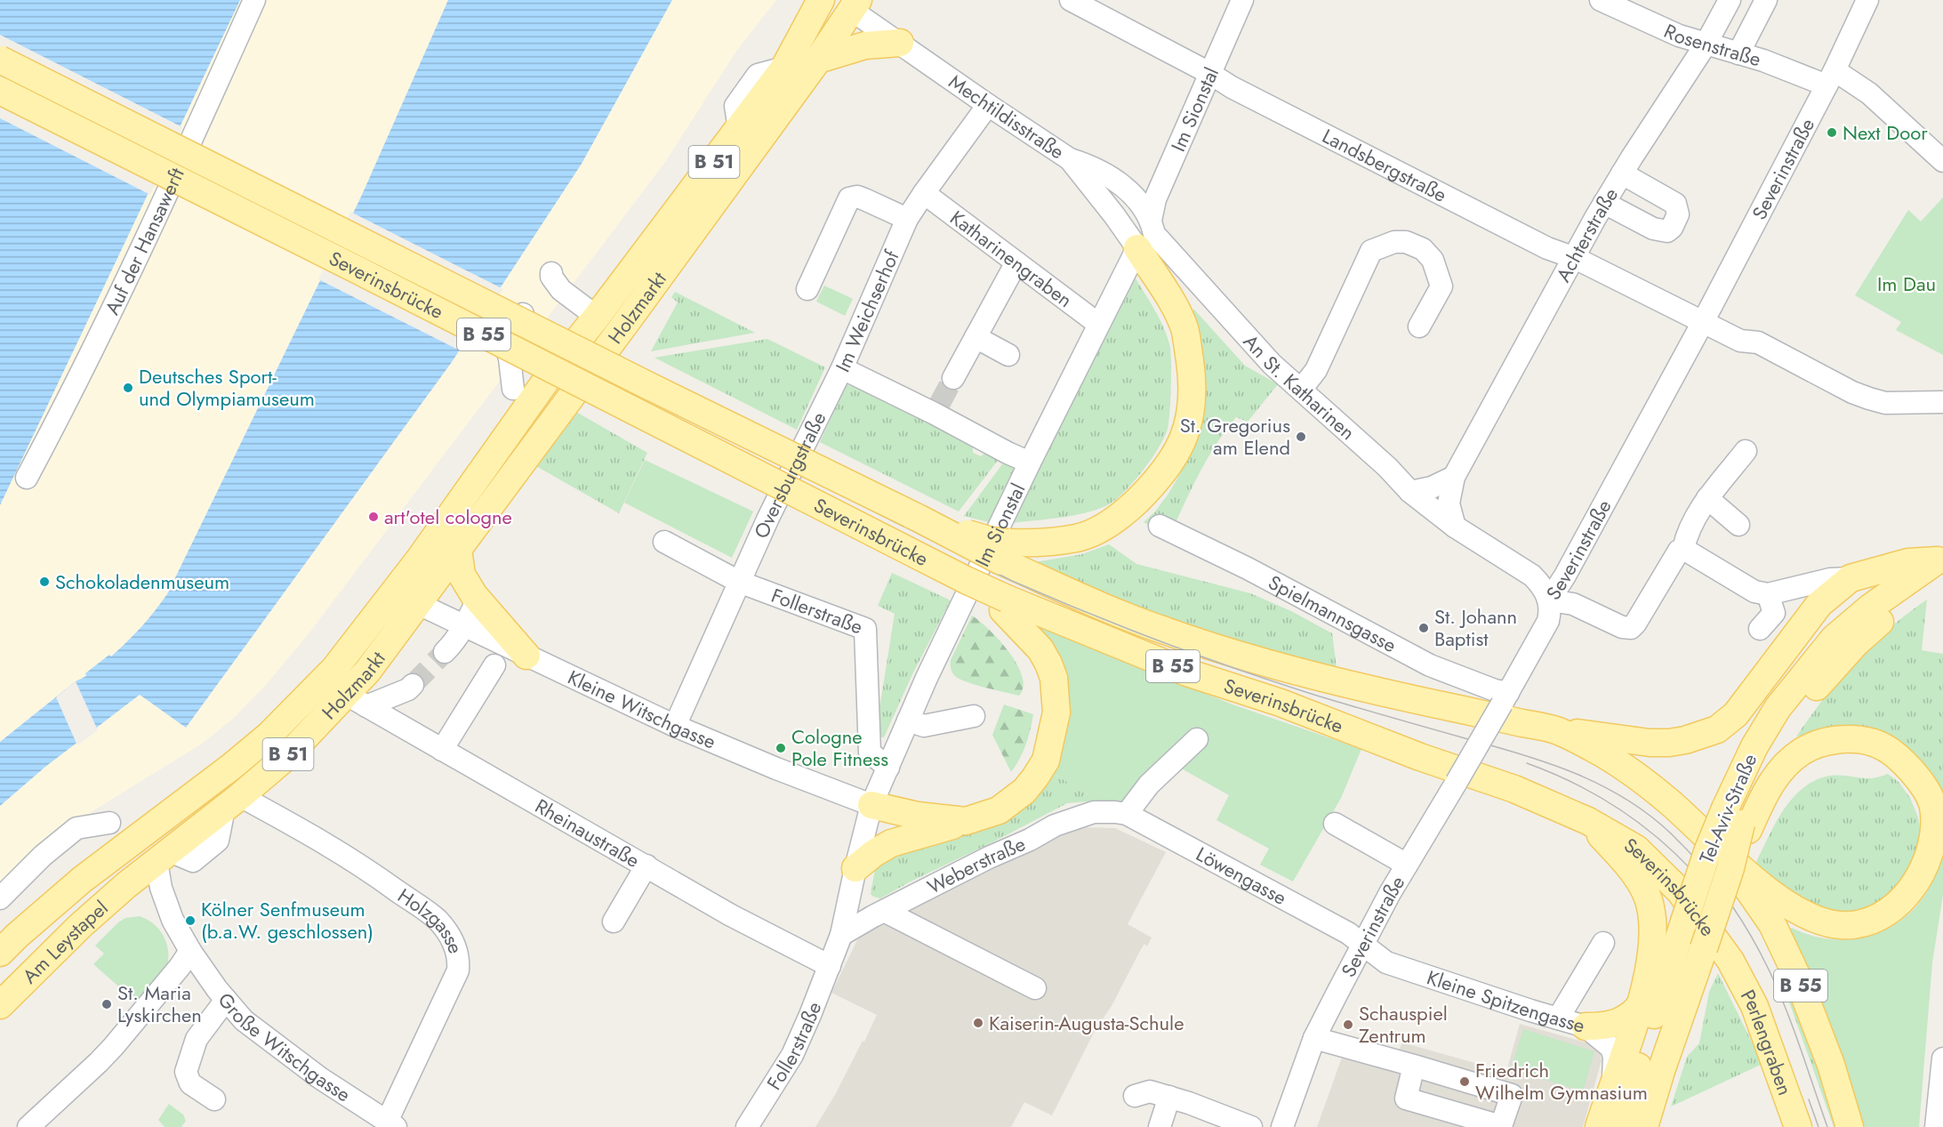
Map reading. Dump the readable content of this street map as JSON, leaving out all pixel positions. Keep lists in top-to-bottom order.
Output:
{
  "streets": {
    "main road": [
      "B 51",
      "Severinsbrücke",
      "Holzmarkt",
      "B 55",
      "Tel-Aviv-Straße",
      "Am Leystapel",
      "Perlengraben"
    ],
    "street": [
      "Rosenstraße",
      "Im Sionstal",
      "Mechtildisstraße",
      "Landsbergstraße",
      "Severinstraße",
      "Achterstraße",
      "Auf der Hansawerft",
      "Katharinengraben",
      "Im Weichserhof",
      "An St. Katharinen",
      "Oversburgstraße",
      "Follerstraße",
      "Spielmannsgasse",
      "Kleine Witschgasse",
      "Rheinaustraße",
      "Weberstraße",
      "Löwengasse",
      "Holzgasse",
      "Kleine Spitzengasse",
      "Große Witschgasse"
    ]
  },
  "crossings": [
    ["Rosenstraße", "Severinstraße"],
    ["Rosenstraße", "Achterstraße"],
    ["Im Sionstal", "Mechtildisstraße"],
    ["Im Sionstal", "Landsbergstraße"],
    ["Im Sionstal", "Katharinengraben"],
    ["Im Sionstal", "Im Weichserhof"],
    ["Im Sionstal", "An St. Katharinen"],
    ["Im Sionstal", "Follerstraße"],
    ["Im Sionstal", "Kleine Witschgasse"],
    ["Mechtildisstraße", "Holzmarkt"],
    ["Mechtildisstraße", "Im Weichserhof"],
    ["Mechtildisstraße", "An St. Katharinen"],
    ["Landsbergstraße", "Severinstraße"],
    ["Landsbergstraße", "Achterstraße"],
    ["Severinstraße", "An St. Katharinen"],
    ["Severinstraße", "Spielmannsgasse"],
    ["Severinstraße", "Löwengasse"],
    ["Severinstraße", "Kleine Spitzengasse"],
    ["Achterstraße", "An St. Katharinen"],
    ["Katharinengraben", "Im Weichserhof"],
    ["Severinsbrücke", "B 55"],
    ["Severinsbrücke", "Tel-Aviv-Straße"],
    ["Severinsbrücke", "Perlengraben"],
    ["Holzmarkt", "Kleine Witschgasse"],
    ["Holzmarkt", "Rheinaustraße"],
    ["Holzmarkt", "Holzgasse"],
    ["Holzmarkt", "Am Leystapel"],
    ["Holzmarkt", "Große Witschgasse"],
    ["Im Weichserhof", "Oversburgstraße"],
    ["B 55", "Tel-Aviv-Straße"],
    ["Oversburgstraße", "Follerstraße"],
    ["Oversburgstraße", "Kleine Witschgasse"],
    ["Follerstraße", "Kleine Witschgasse"],
    ["Follerstraße", "Rheinaustraße"],
    ["Follerstraße", "Weberstraße"],
    ["Weberstraße", "Löwengasse"],
    ["Löwengasse", "Kleine Spitzengasse"],
    ["Holzgasse", "Große Witschgasse"]
  ],
  "parks": ["Im Dau"],
  "places": [
    "Next Door",
    "Deutsches Sport- und Olympiamuseum",
    "St. Gregorius am Elend",
    "art'otel cologne",
    "Schokoladenmuseum",
    "St. Johann Baptist",
    "Cologne Pole Fitness",
    "Kölner Senfmuseum (b.a.W. geschlossen)",
    "St. Maria Lyskirchen",
    "Kaiserin-Augusta-Schule",
    "Schauspiel Zentrum",
    "Friedrich Wilhelm Gymnasium"
  ]
}
